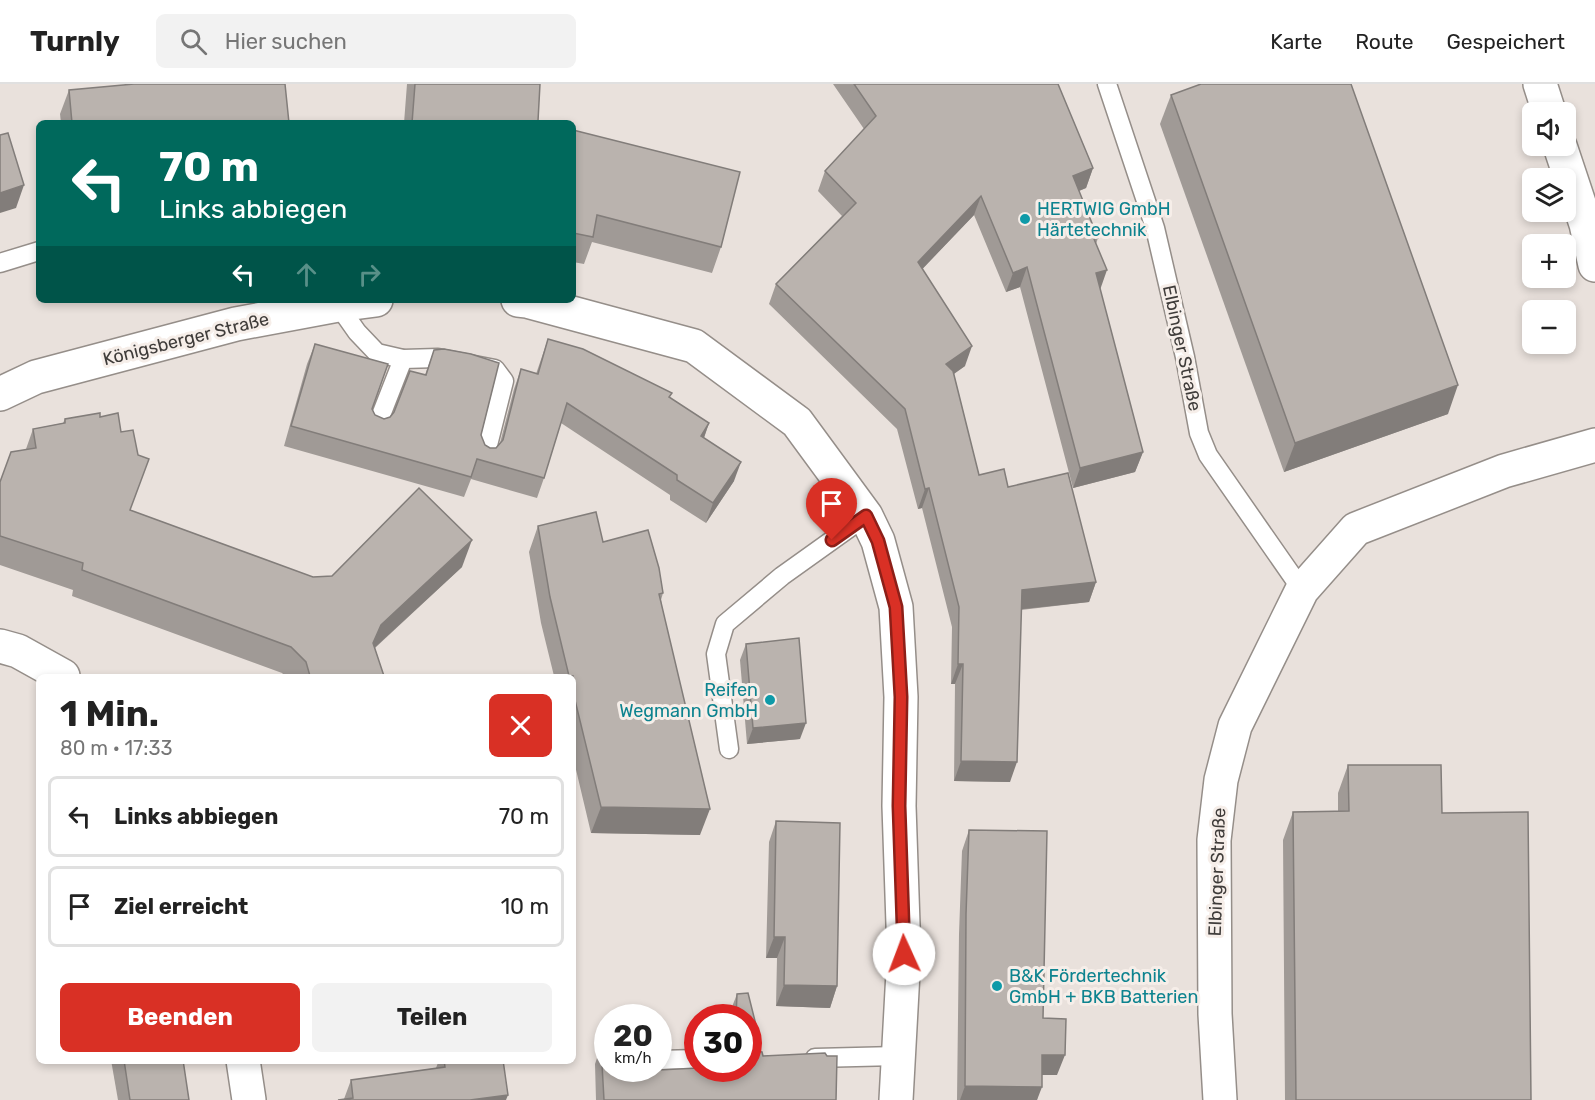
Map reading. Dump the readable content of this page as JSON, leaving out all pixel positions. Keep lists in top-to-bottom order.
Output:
{
  "streets": {
    "street": ["Königsberger Straße", "Elbinger Straße"]
  },
  "places": ["HERTWIG GmbH Härtetechnik", "Reifen Wegmann GmbH", "B&K Fördertechnik GmbH + BKB Batterien"],
  "page": {
    "header": "Turnly",
    "search": "Hier suchen",
    "nav": ["Karte", "Route", "Gespeichert"],
    "map_buttons": ["+", "−"],
    "turn": ["70 m", "Links abbiegen"],
    "heading": ["1 Min.", "80 m · 17:33"],
    "list": [
      {
        "name": "Links abbiegen",
        "value": "70 m"
      },
      {
        "name": "Ziel erreicht",
        "value": "10 m"
      }
    ],
    "buttons": ["Beenden", "Teilen"],
    "speed": "20 km/h",
    "limit": "30"
  }
}
